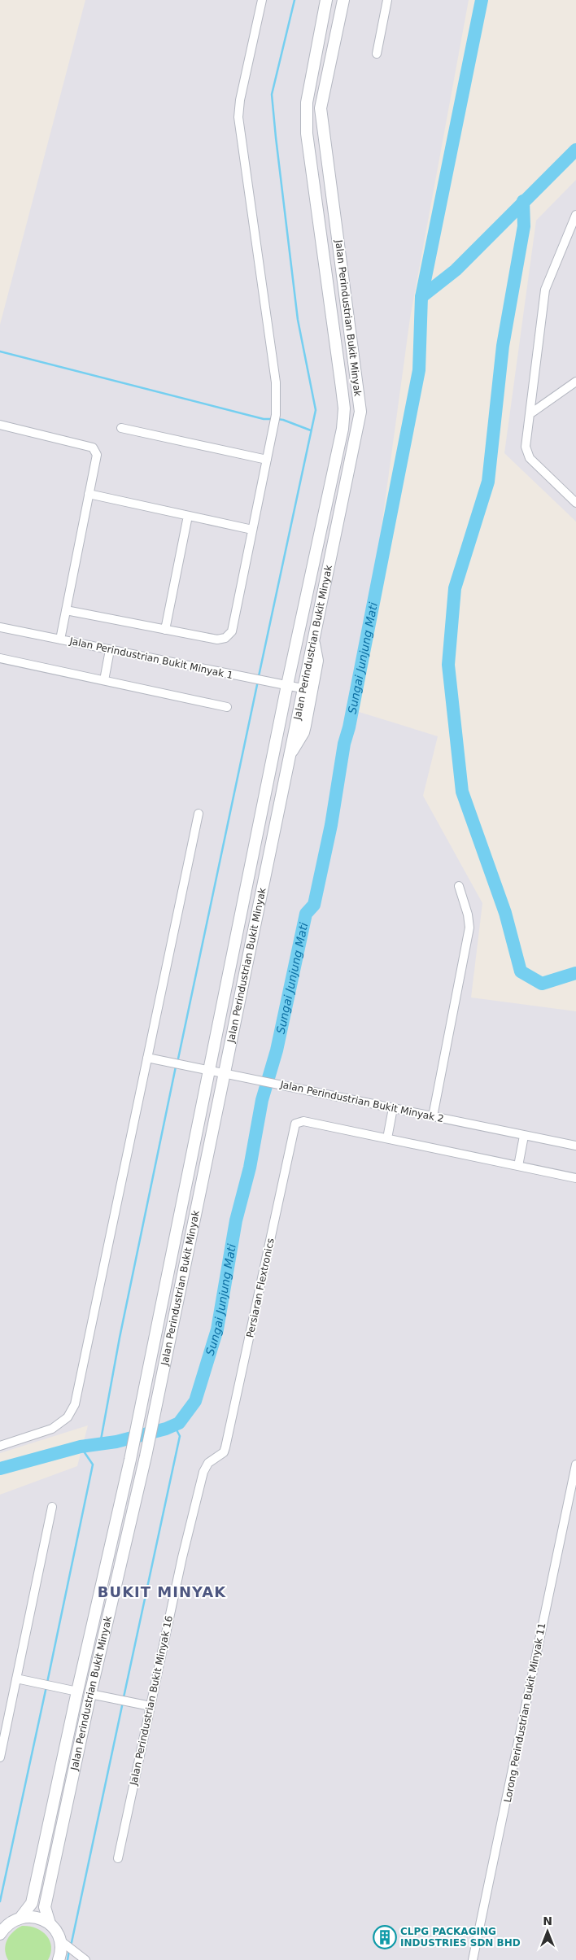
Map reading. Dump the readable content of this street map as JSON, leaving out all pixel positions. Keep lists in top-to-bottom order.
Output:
{
  "streets": {
    "main road": ["Jalan Perindustrian Bukit Minyak"],
    "street": [
      "Jalan Perindustrian Bukit Minyak 1",
      "Jalan Perindustrian Bukit Minyak 2",
      "Persiaran Flextronics",
      "Jalan Perindustrian Bukit Minyak 16",
      "Lorong Perindustrian Bukit Minyak 11"
    ]
  },
  "crossings": [
    ["Jalan Perindustrian Bukit Minyak", "Jalan Perindustrian Bukit Minyak 1"],
    ["Jalan Perindustrian Bukit Minyak", "Jalan Perindustrian Bukit Minyak 2"],
    ["Persiaran Flextronics", "Jalan Perindustrian Bukit Minyak 16"]
  ],
  "districts": ["BUKIT MINYAK"],
  "water": ["Sungai Junjung Mati"],
  "places": {
    "building": ["CLPG PACKAGING INDUSTRIES SDN BHD"]
  },
  "north": "top"
}
